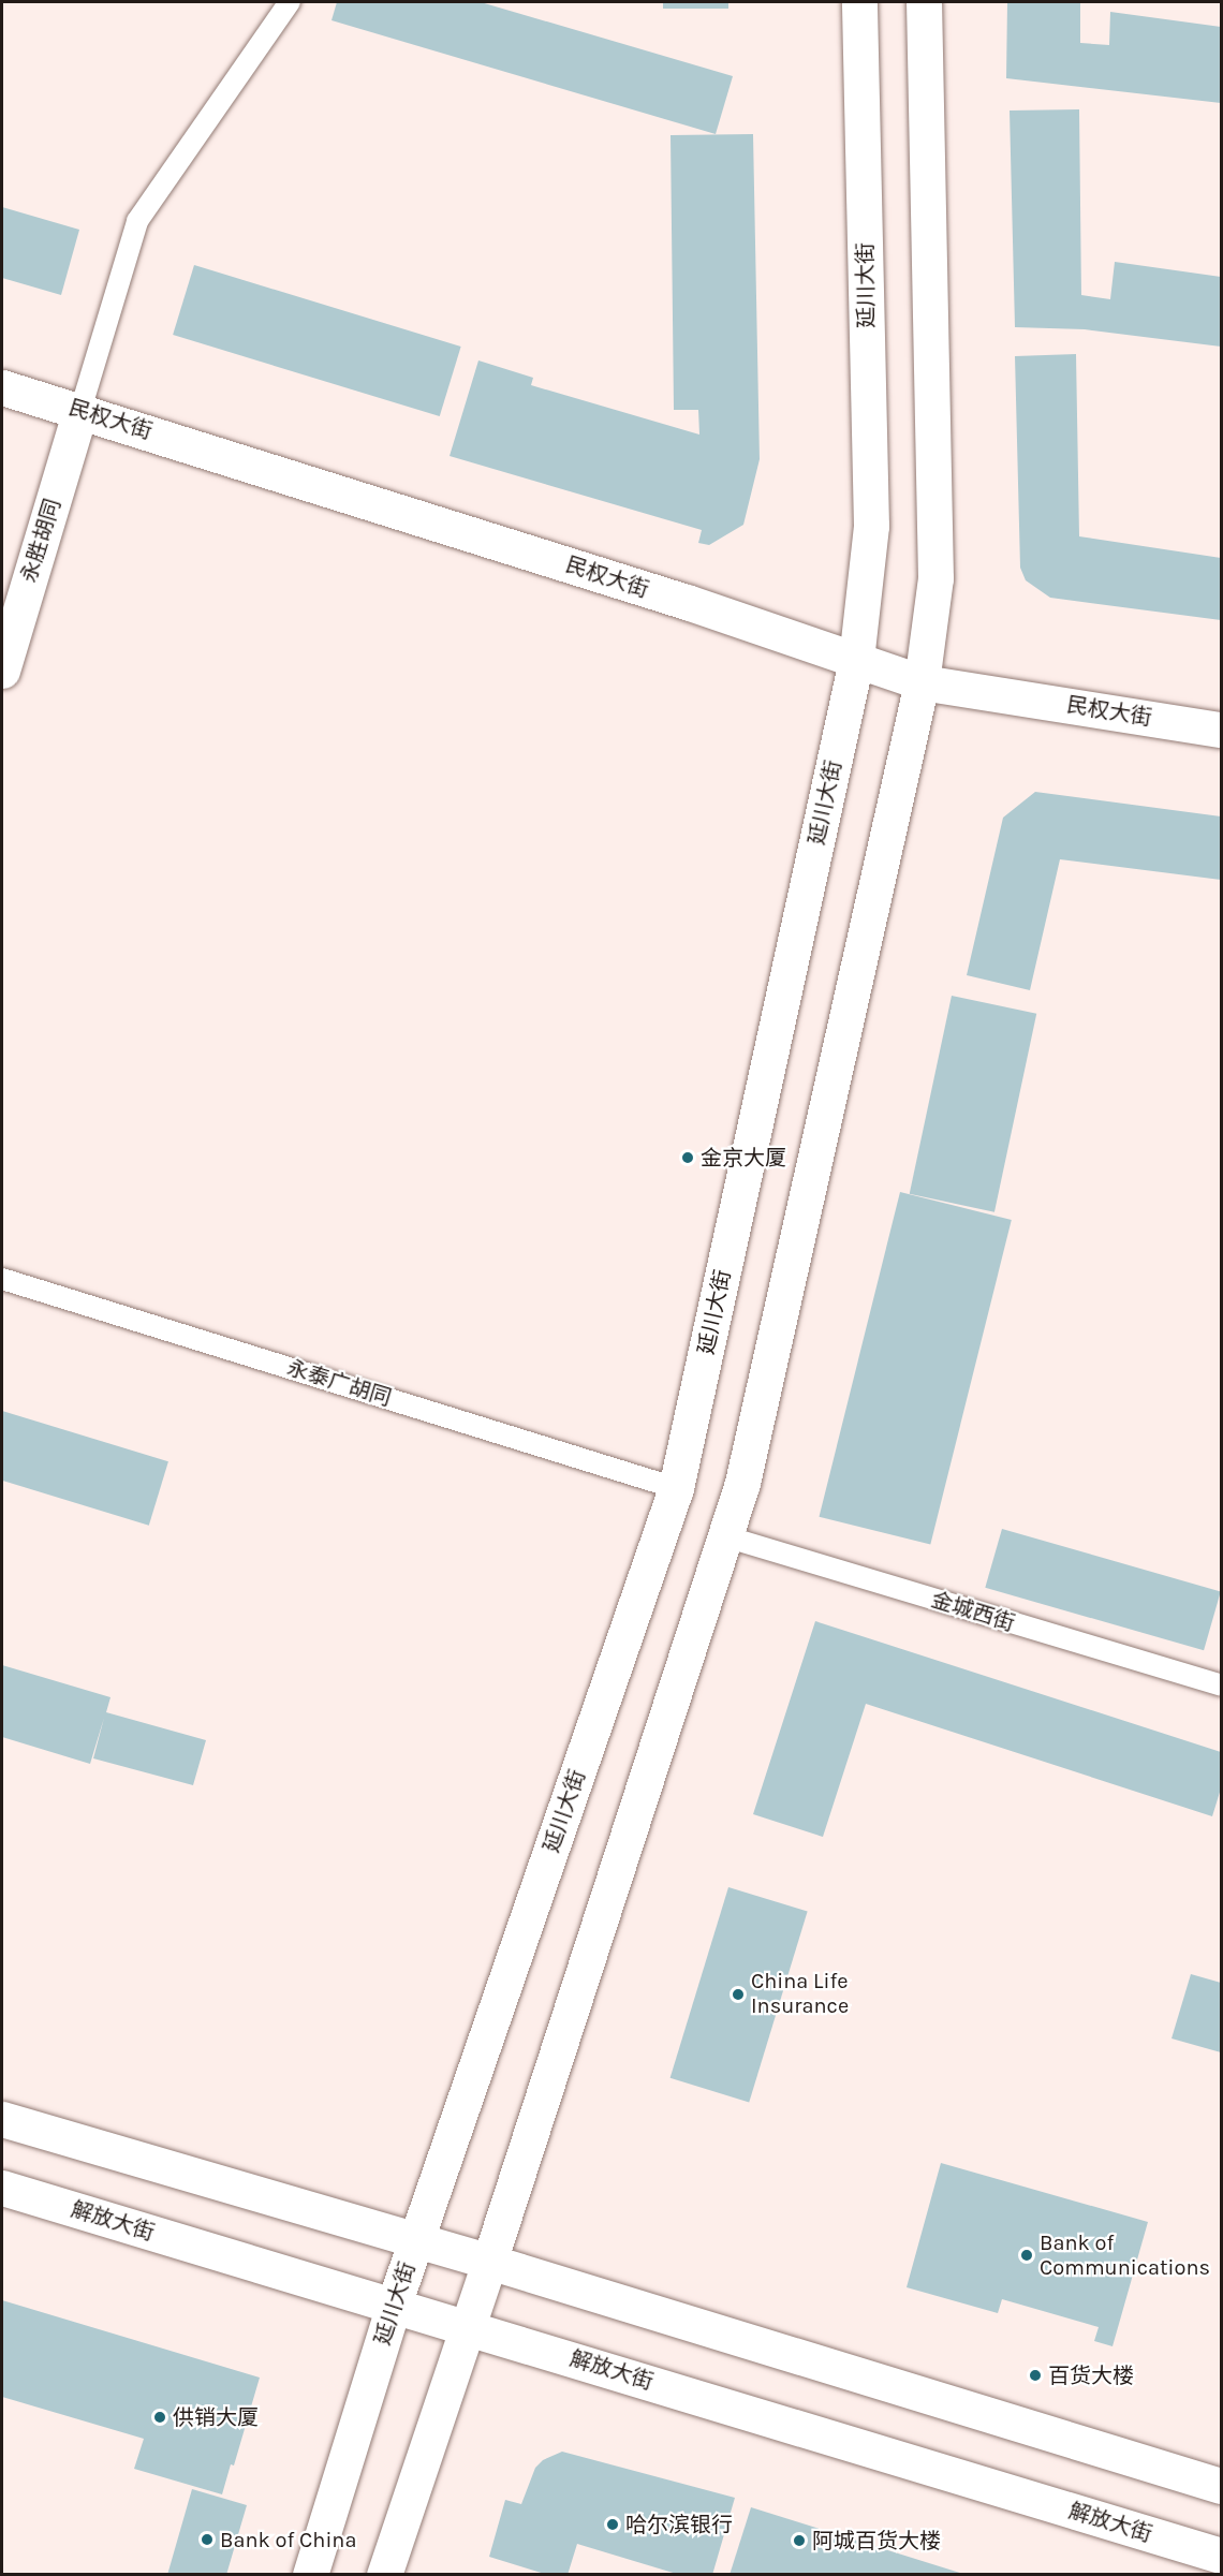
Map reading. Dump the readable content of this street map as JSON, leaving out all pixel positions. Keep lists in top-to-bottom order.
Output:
{
  "streets": {
    "main road": [
      "延川大街",
      "民权大街",
      "永胜胡同",
      "解放大街"
    ],
    "lane": ["永泰广胡同", "金城西街"]
  },
  "crossings": [
    ["延川大街", "民权大街"],
    ["延川大街", "永泰广胡同"],
    ["延川大街", "解放大街"],
    ["民权大街", "永胜胡同"]
  ],
  "places": [
    "金京大厦",
    "China Life Insurance",
    "Bank of Communications",
    "百货大楼",
    "供销大厦",
    "哈尔滨银行",
    "Bank of China",
    "阿城百货大楼"
  ]
}
